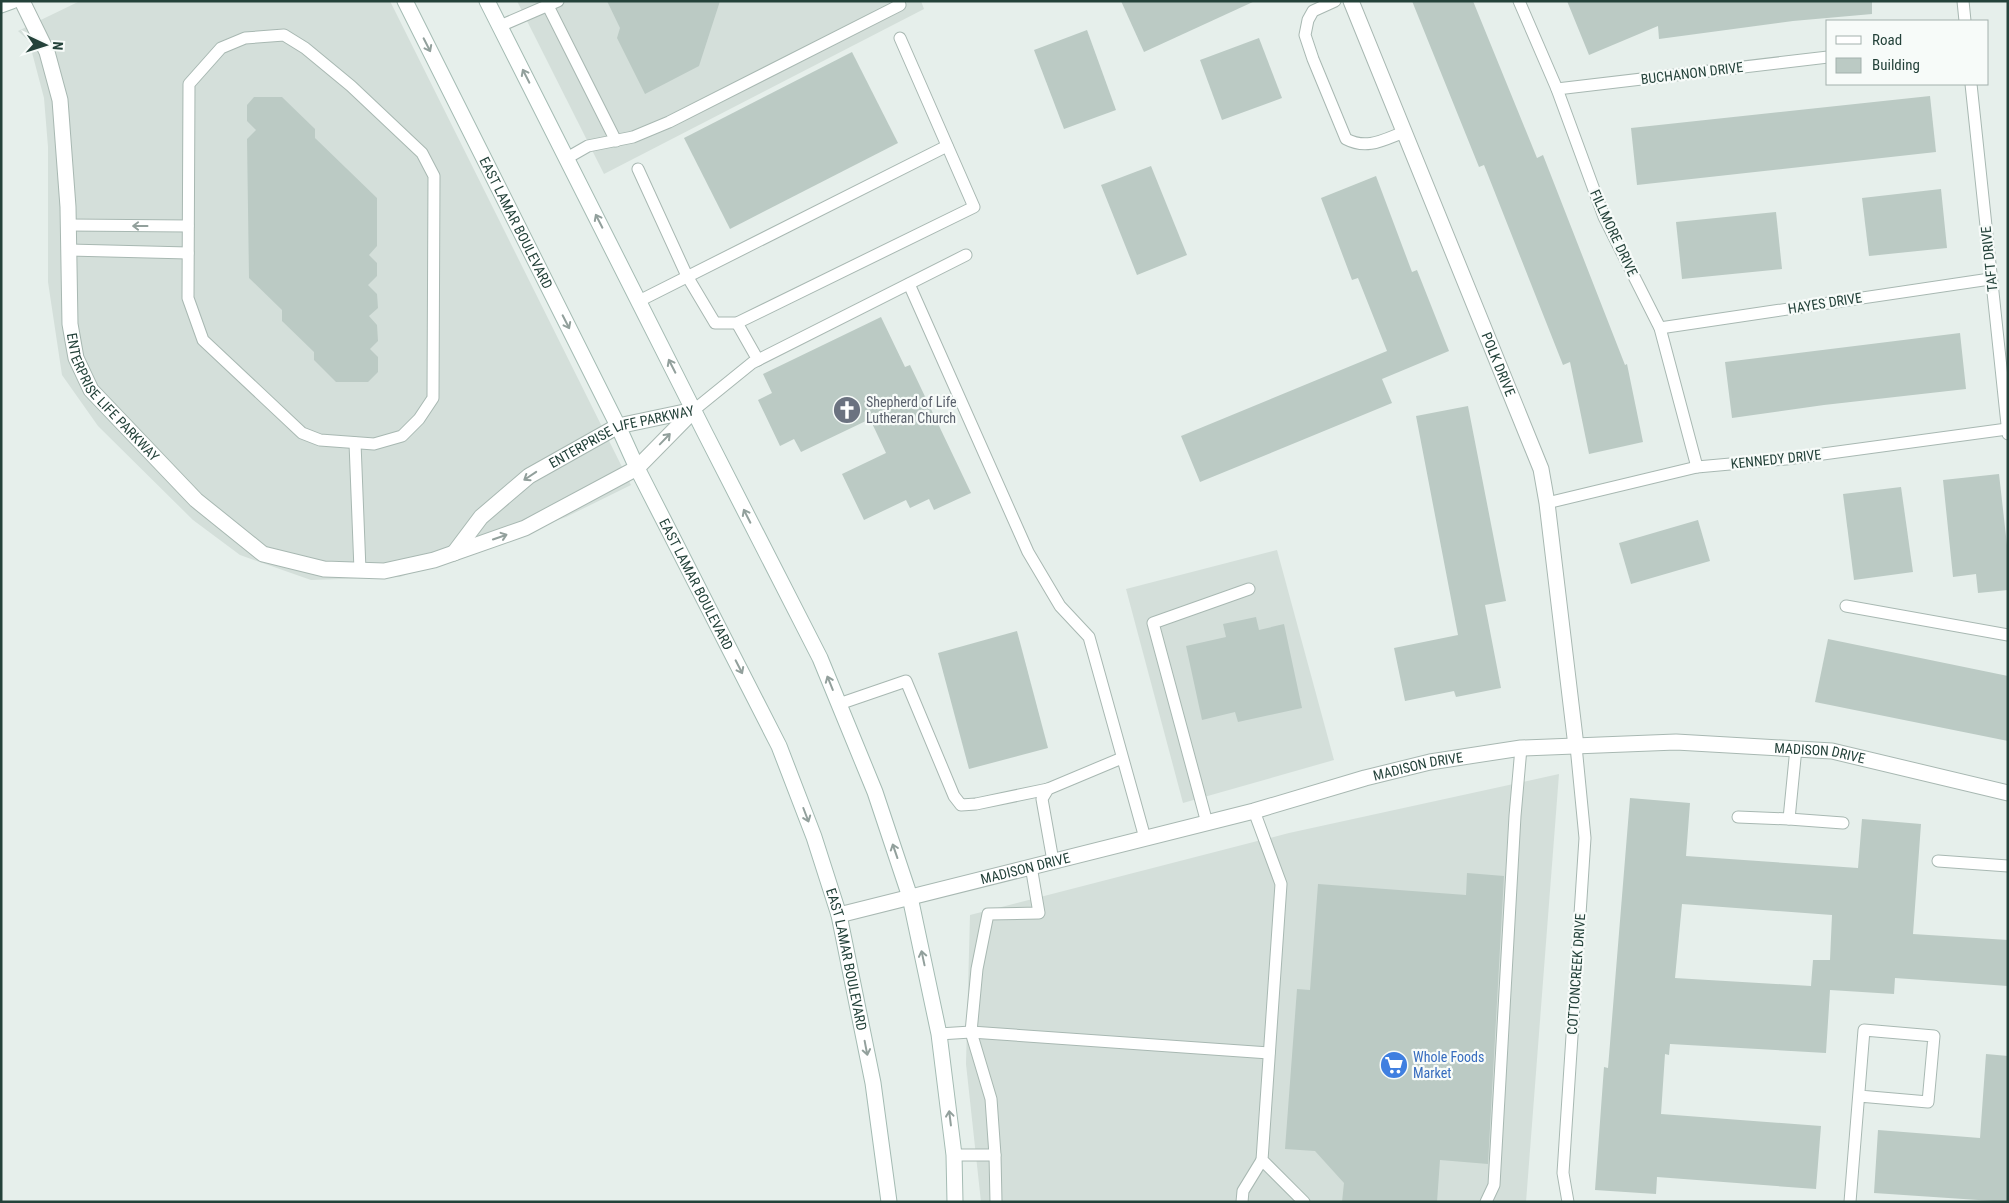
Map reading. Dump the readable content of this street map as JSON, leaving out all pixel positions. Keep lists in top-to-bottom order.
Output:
{
  "streets": {
    "street": [
      "EAST LAMAR BOULEVARD",
      "POLK DRIVE",
      "ENTERPRISE LIFE PARKWAY",
      "MADISON DRIVE"
    ],
    "lane": [
      "BUCHANON DRIVE",
      "FILLMORE DRIVE",
      "TAFT DRIVE",
      "HAYES DRIVE",
      "KENNEDY DRIVE",
      "COTTONCREEK DRIVE"
    ]
  },
  "crossings": [
    ["BUCHANON DRIVE", "FILLMORE DRIVE"],
    ["EAST LAMAR BOULEVARD", "ENTERPRISE LIFE PARKWAY"],
    ["EAST LAMAR BOULEVARD", "MADISON DRIVE"],
    ["FILLMORE DRIVE", "HAYES DRIVE"],
    ["FILLMORE DRIVE", "KENNEDY DRIVE"],
    ["TAFT DRIVE", "HAYES DRIVE"],
    ["TAFT DRIVE", "KENNEDY DRIVE"],
    ["POLK DRIVE", "KENNEDY DRIVE"],
    ["POLK DRIVE", "MADISON DRIVE"],
    ["POLK DRIVE", "COTTONCREEK DRIVE"],
    ["MADISON DRIVE", "COTTONCREEK DRIVE"]
  ],
  "places": {
    "church": ["Shepherd of Life Lutheran Church"],
    "supermarket": ["Whole Foods Market"]
  },
  "legend": ["Road", "Building"],
  "north": "right"
}
